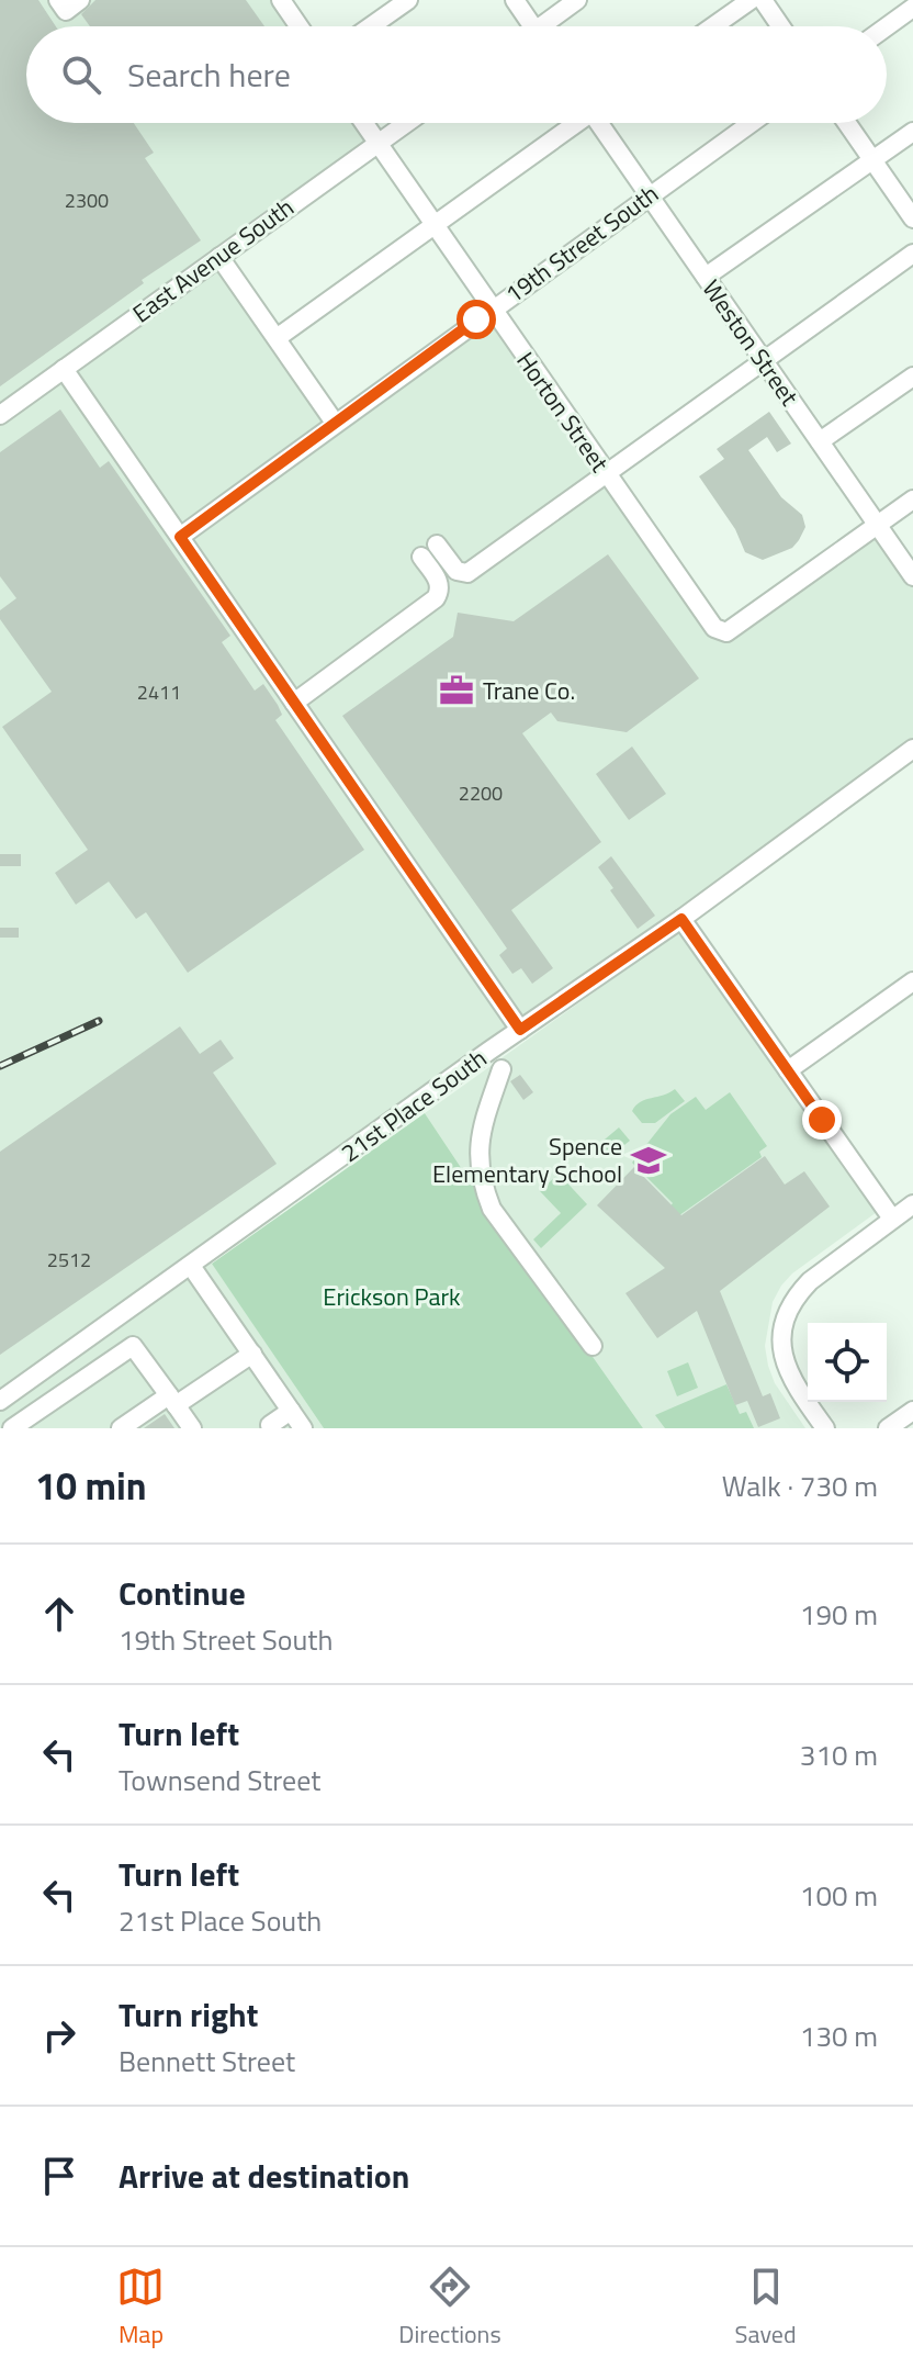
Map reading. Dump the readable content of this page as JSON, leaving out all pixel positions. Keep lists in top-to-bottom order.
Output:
{
  "streets": {
    "street": [
      "19th Street South",
      "East Avenue South",
      "Weston Street",
      "Horton Street",
      "21st Place South"
    ]
  },
  "crossings": [
    ["19th Street South", "Weston Street"],
    ["19th Street South", "Horton Street"],
    ["East Avenue South", "Horton Street"],
    ["Weston Street", "Horton Street"]
  ],
  "parks": ["Erickson Park"],
  "places": {
    "office": ["Trane Co."],
    "school or university": ["Spence Elementary School"]
  },
  "house_numbers": [
    "2300",
    "2411",
    "2200",
    "2512"
  ],
  "page": {
    "search": "Search here",
    "heading": ["10 min", "Walk · 730 m"],
    "list": [
      ["Continue", "19th Street South", "190 m"],
      ["Turn left", "Townsend Street", "310 m"],
      ["Turn left", "21st Place South", "100 m"],
      ["Turn right", "Bennett Street", "130 m"],
      "Arrive at destination"
    ],
    "nav": ["Map", "Directions", "Saved"]
  }
}
